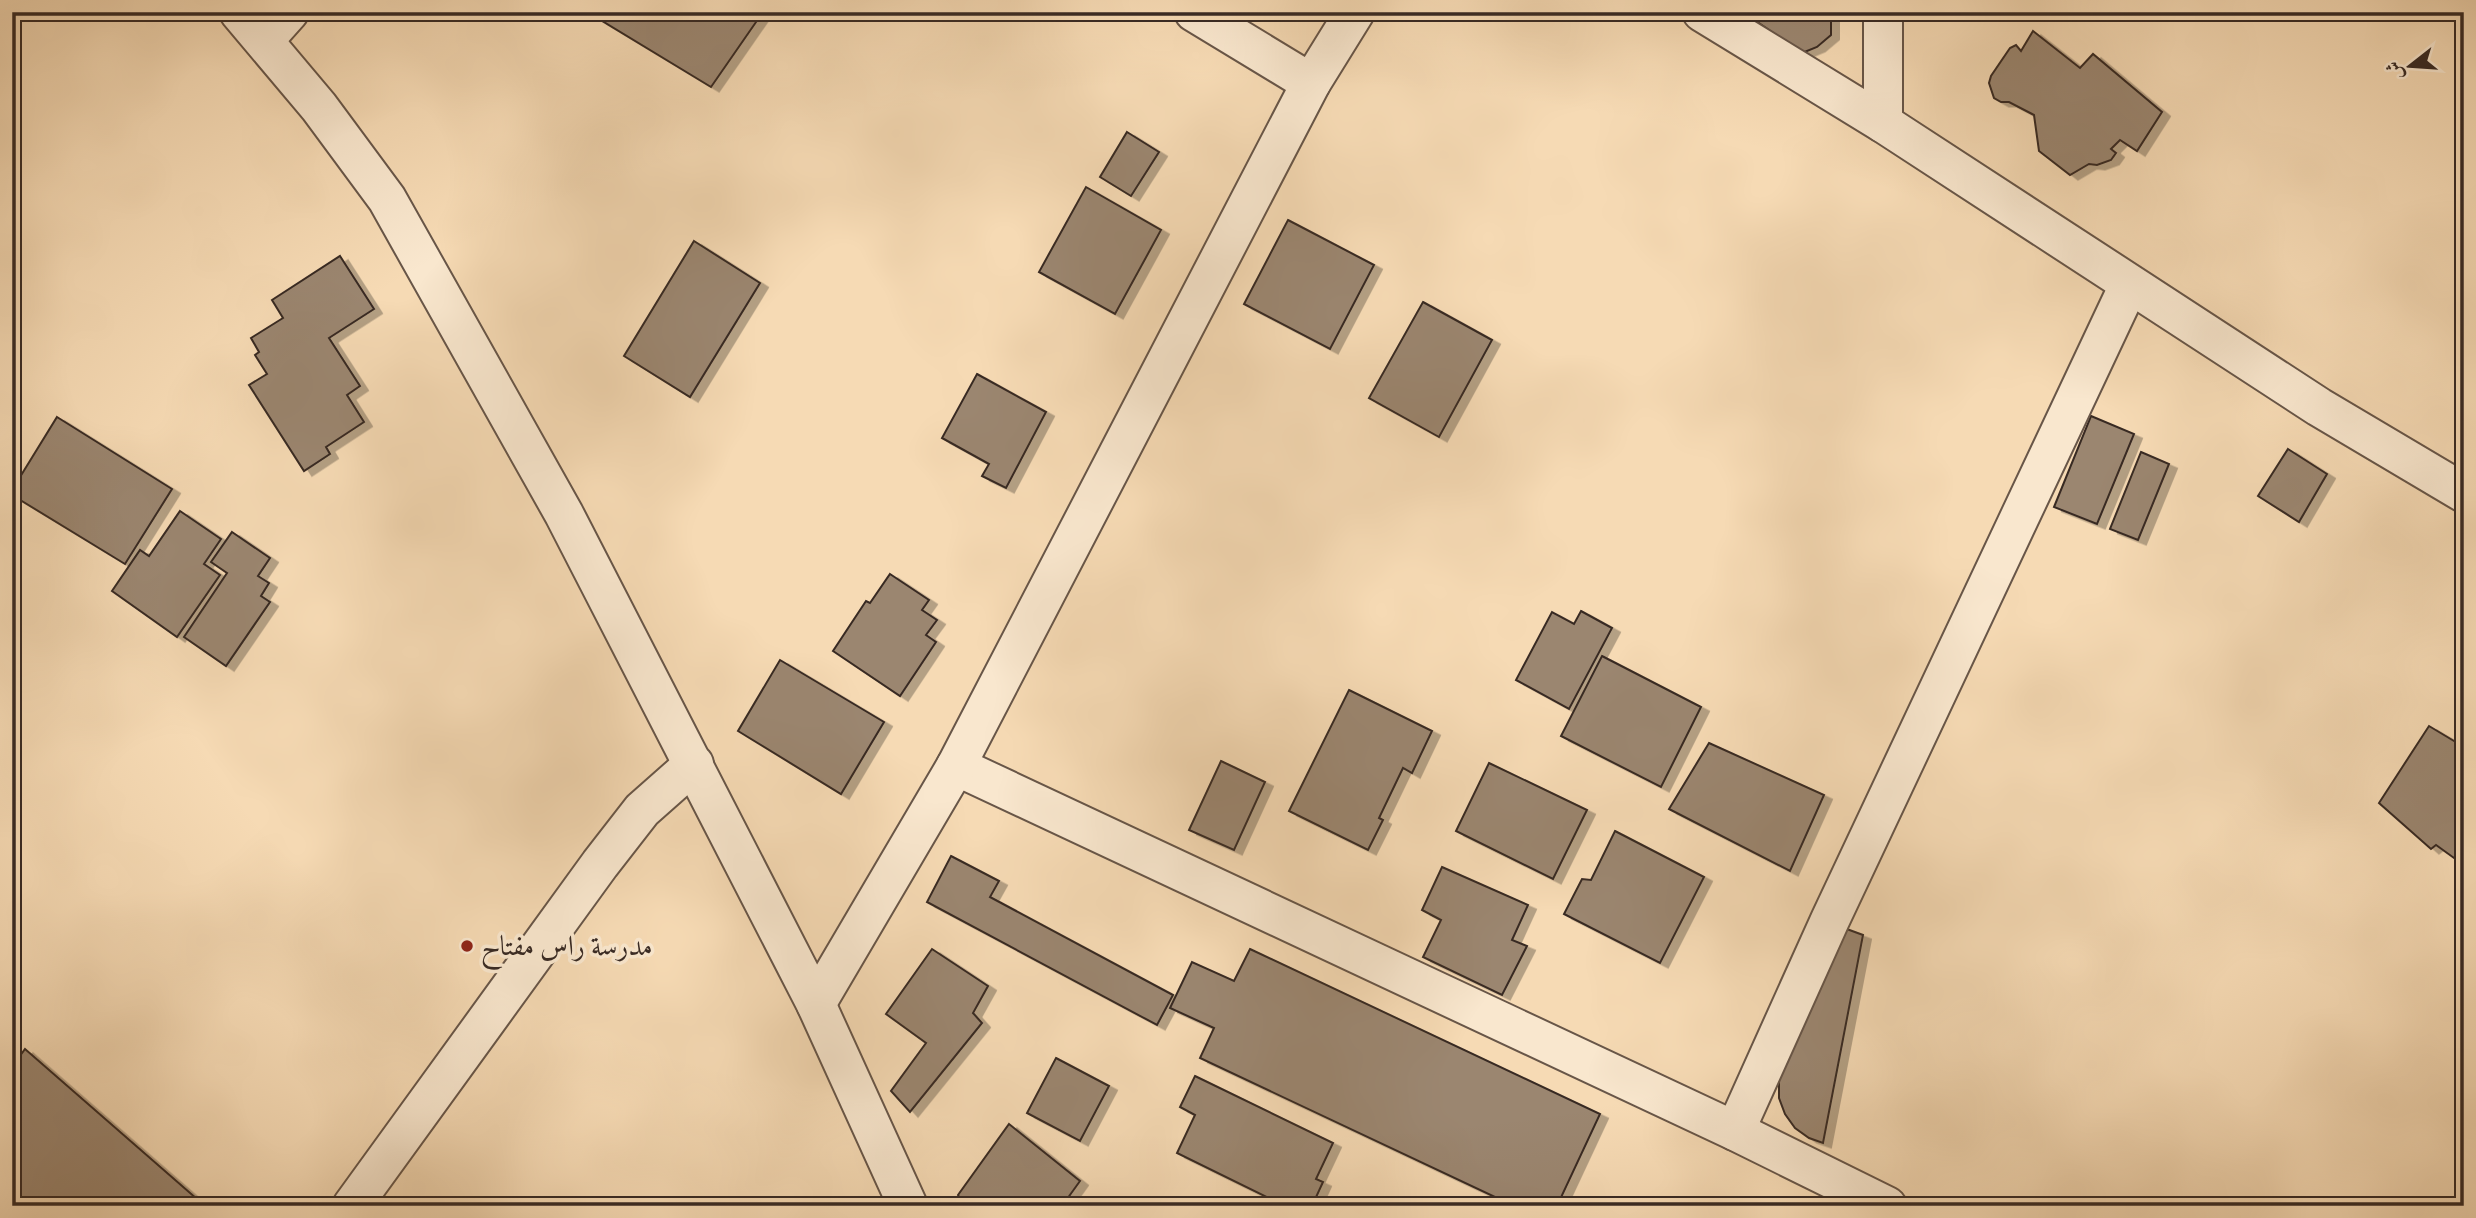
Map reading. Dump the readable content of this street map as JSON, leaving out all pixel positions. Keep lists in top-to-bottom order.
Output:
{
  "places": ["مدرسة راس مفتاح"],
  "north": "left"
}
